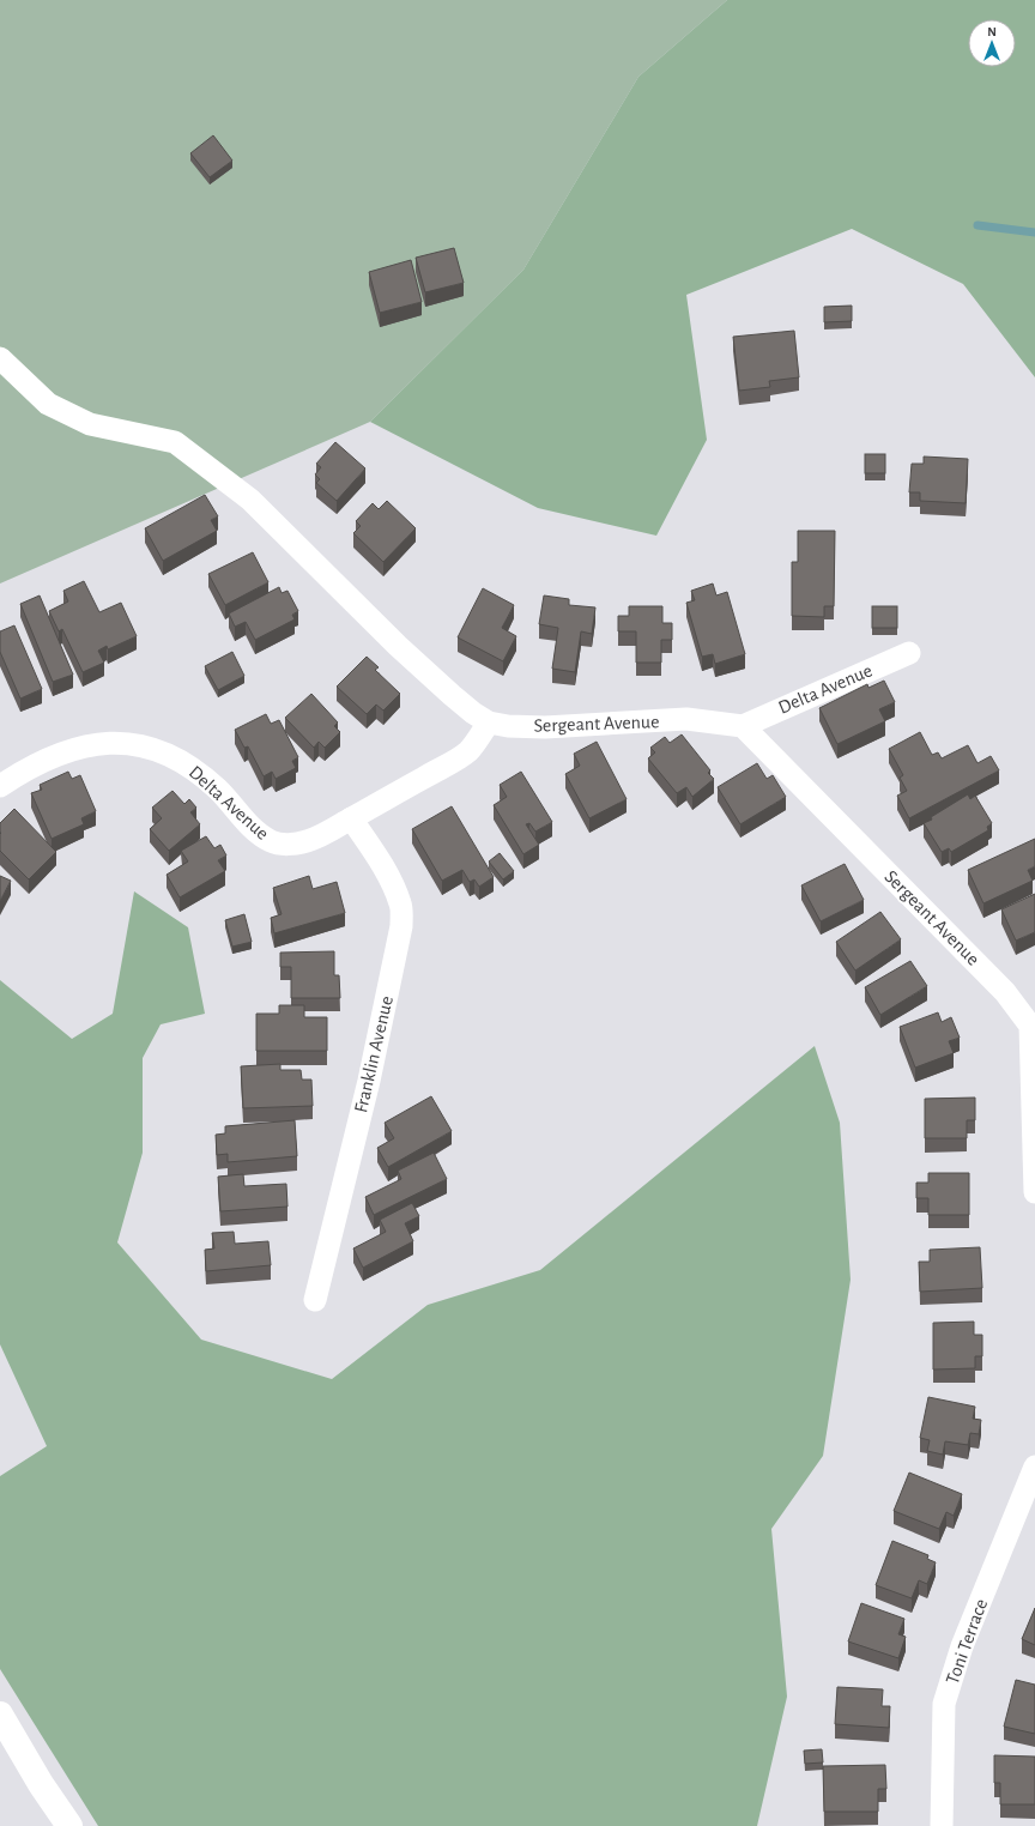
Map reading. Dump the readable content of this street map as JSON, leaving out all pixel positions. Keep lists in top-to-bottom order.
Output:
{
  "streets": {
    "street": [
      "Delta Avenue",
      "Sergeant Avenue",
      "Franklin Avenue",
      "Toni Terrace"
    ]
  },
  "crossings": [
    ["Delta Avenue", "Sergeant Avenue"],
    ["Delta Avenue", "Franklin Avenue"]
  ],
  "north": "top"
}
